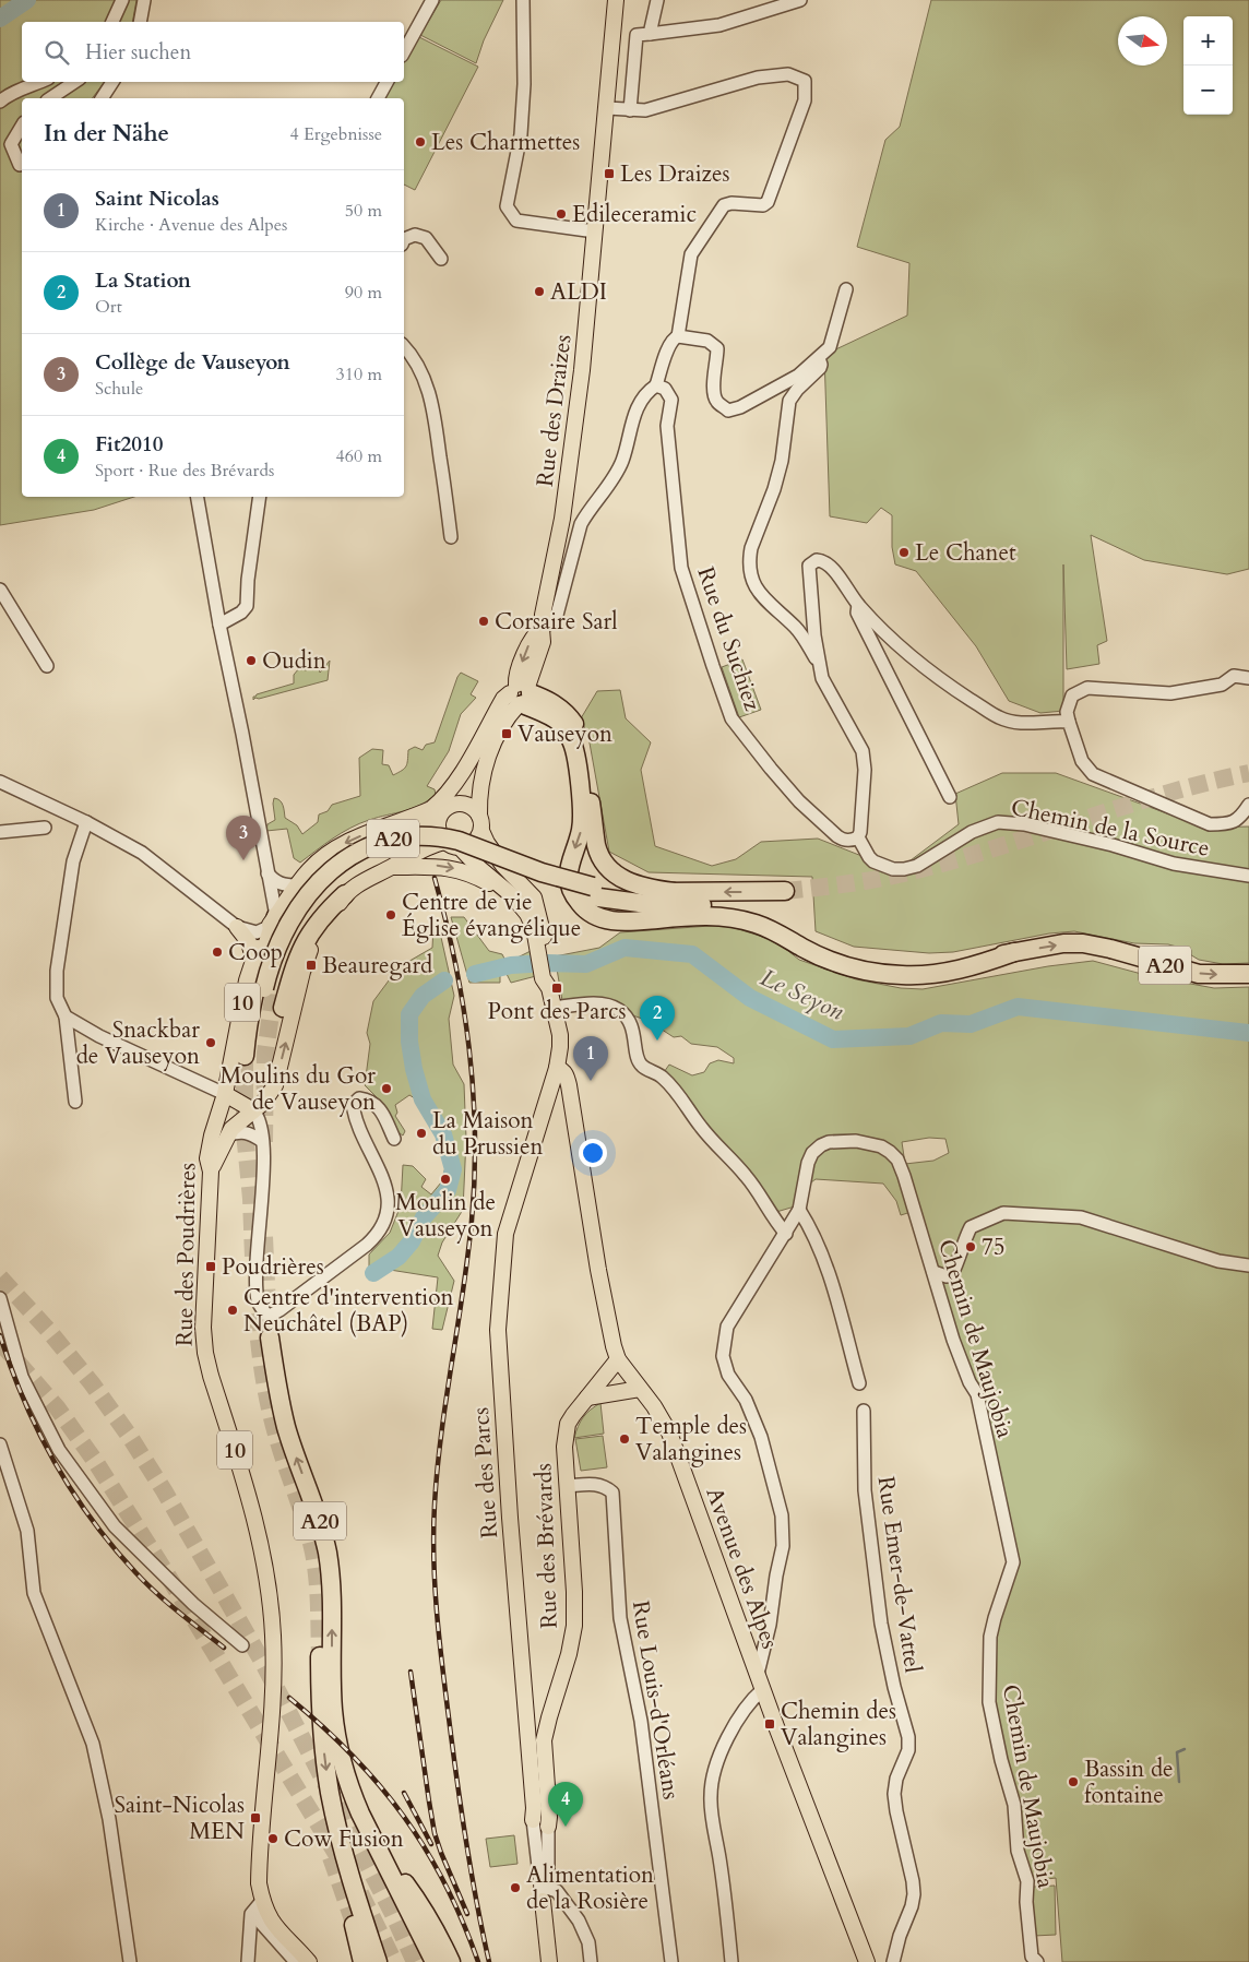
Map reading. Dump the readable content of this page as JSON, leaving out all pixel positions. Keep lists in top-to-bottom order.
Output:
{
  "streets": {
    "highway": ["A20"],
    "main road": [
      "Rue des Draizes",
      "10",
      "Rue des Poudrières",
      "Rue des Parcs",
      "Rue des Brévards",
      "Avenue des Alpes"
    ],
    "street": [
      "Rue du Suchiez",
      "Chemin de la Source",
      "Chemin de Maujobia",
      "Rue Emer-de-Vattel",
      "Rue Louis-d'Orléans"
    ]
  },
  "crossings": [
    ["Rue des Draizes", "10"],
    ["Rue du Suchiez", "Chemin de la Source"],
    ["10", "Rue des Poudrières"],
    ["10", "Rue des Parcs"],
    ["Rue des Parcs", "Avenue des Alpes"],
    ["Rue des Brévards", "Avenue des Alpes"],
    ["Rue des Brévards", "Rue Louis-d'Orléans"]
  ],
  "water": ["Le Seyon"],
  "places": {
    "other": [
      "Les Charmettes",
      "Edileceramic",
      "ALDI",
      "Le Chanet",
      "Corsaire Sarl",
      "Oudin",
      "Centre de vie Église évangélique",
      "Coop",
      "Snackbar de Vauseyon",
      "Moulins du Gor de Vauseyon",
      "La Maison du Prussien",
      "Moulin de Vauseyon",
      "75",
      "Centre d'intervention Neuchâtel (BAP)",
      "Temple des Valangines",
      "Bassin de fontaine",
      "Cow Fusion",
      "Alimentation de la Rosière"
    ],
    "transit": [
      "Les Draizes",
      "Vauseyon",
      "Beauregard",
      "Pont des Parcs",
      "Poudrières",
      "Chemin des Valangines",
      "Saint-Nicolas MEN"
    ]
  },
  "north": "right",
  "page": {
    "map_buttons": ["+", "−"],
    "search": "Hier suchen",
    "heading": ["In der Nähe", "4 Ergebnisse"],
    "list": [
      {
        "mark": "1",
        "name": "Saint Nicolas",
        "note": "Kirche · Avenue des Alpes",
        "value": "50 m"
      },
      {
        "mark": "2",
        "name": "La Station",
        "note": "Ort",
        "value": "90 m"
      },
      {
        "mark": "3",
        "name": "Collège de Vauseyon",
        "note": "Schule",
        "value": "310 m"
      },
      {
        "mark": "4",
        "name": "Fit2010",
        "note": "Sport · Rue des Brévards",
        "value": "460 m"
      }
    ],
    "pins": [
      "3",
      "2",
      "1",
      "4"
    ]
  }
}
